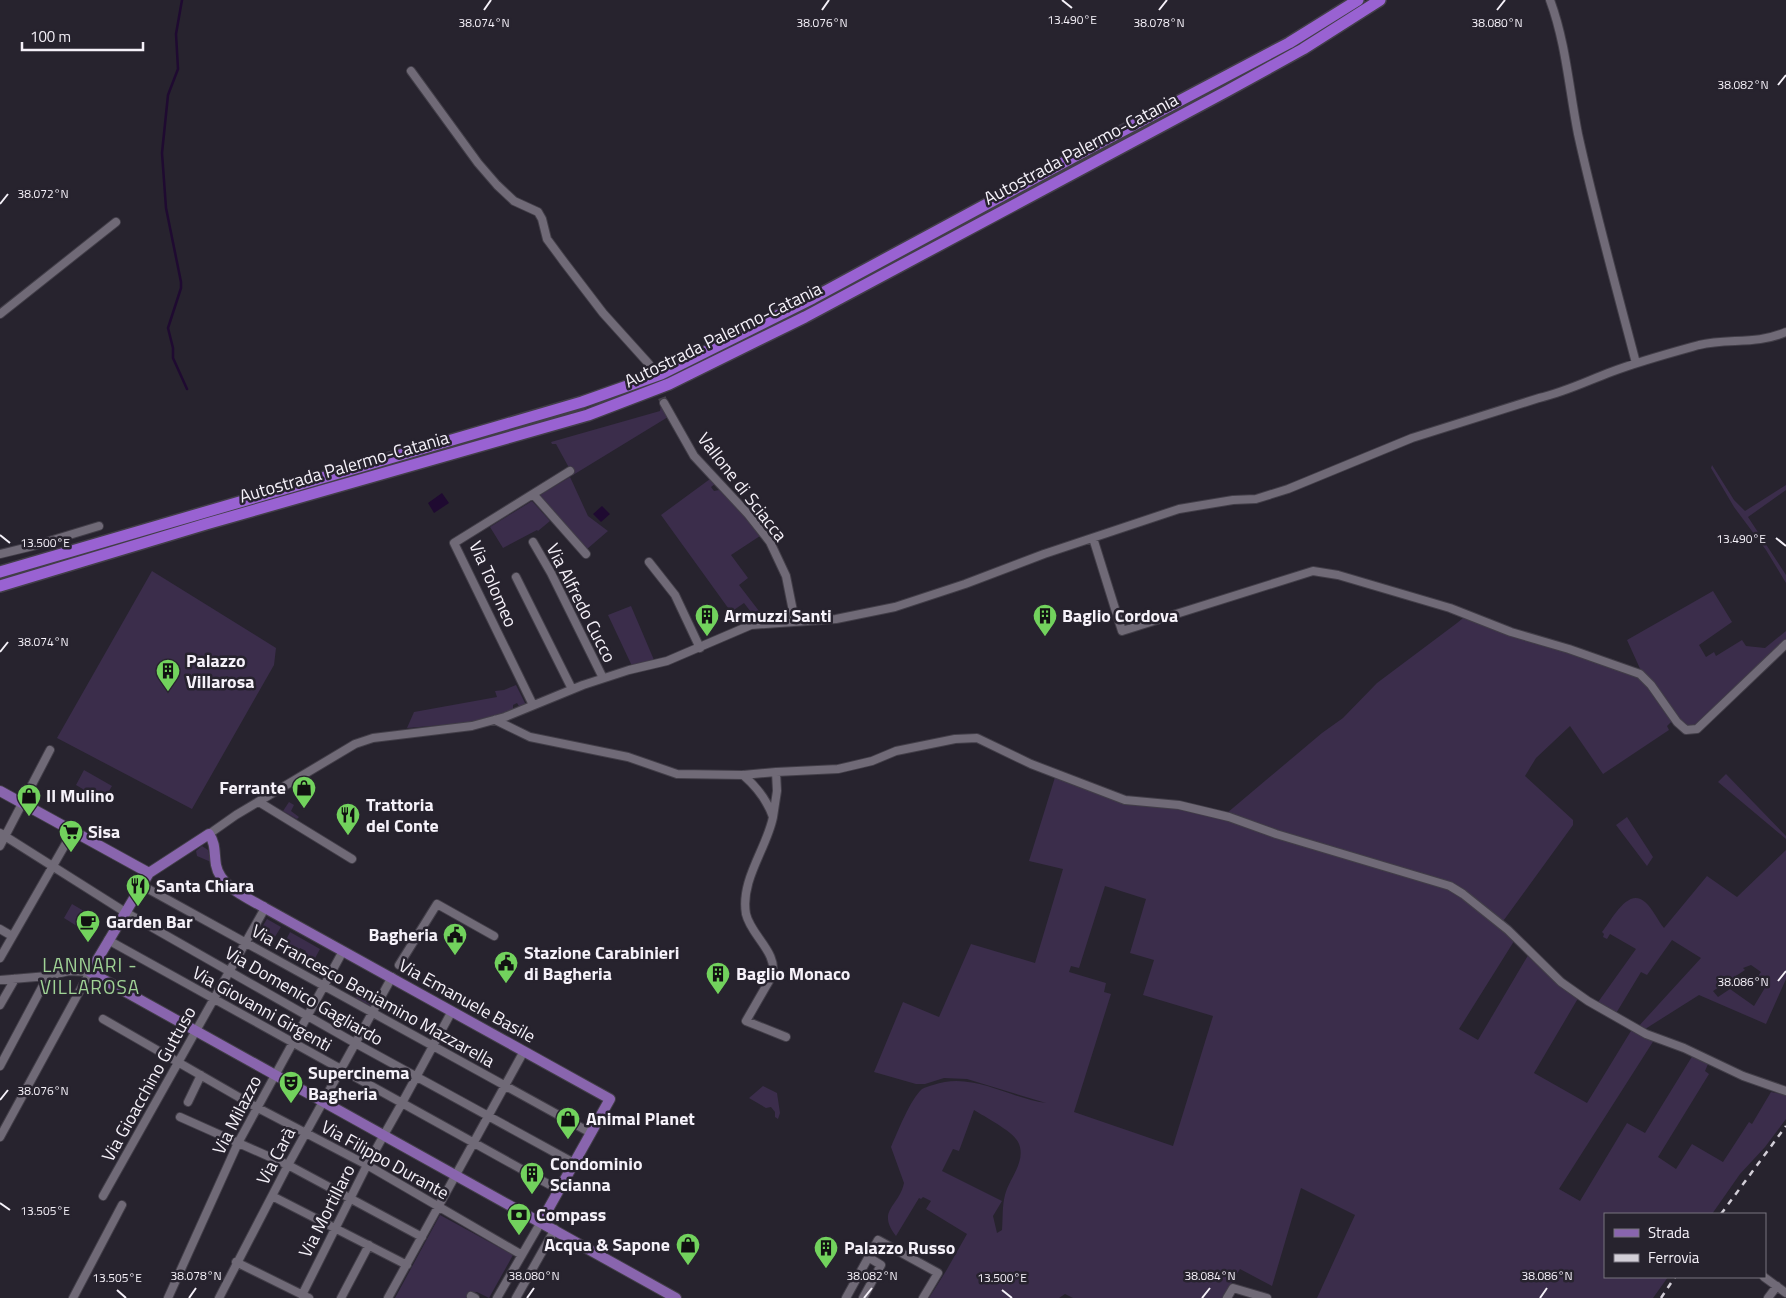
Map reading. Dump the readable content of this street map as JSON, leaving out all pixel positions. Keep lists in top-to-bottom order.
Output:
{
  "streets": {
    "highway": ["Autostrada Palermo-Catania"],
    "main road": ["Via Emanuele Basile"],
    "street": [
      "Vallone di Sciacca",
      "Via Tolomeo",
      "Via Alfredo Cucco",
      "Via Domenico Gagliardo",
      "Via Francesco Beniamino Mazzarella",
      "Via Giovanni Girgenti",
      "Via Gioacchino Guttuso",
      "Via Milazzo",
      "Via Carà",
      "Via Filippo Durante",
      "Via Mortillaro"
    ]
  },
  "crossings": [
    ["Via Domenico Gagliardo", "Via Gioacchino Guttuso"],
    ["Via Domenico Gagliardo", "Via Milazzo"],
    ["Via Domenico Gagliardo", "Via Carà"],
    ["Via Domenico Gagliardo", "Via Mortillaro"],
    ["Via Francesco Beniamino Mazzarella", "Via Emanuele Basile"],
    ["Via Francesco Beniamino Mazzarella", "Via Gioacchino Guttuso"],
    ["Via Francesco Beniamino Mazzarella", "Via Milazzo"],
    ["Via Francesco Beniamino Mazzarella", "Via Carà"],
    ["Via Francesco Beniamino Mazzarella", "Via Mortillaro"],
    ["Via Emanuele Basile", "Via Gioacchino Guttuso"],
    ["Via Emanuele Basile", "Via Milazzo"],
    ["Via Emanuele Basile", "Via Carà"],
    ["Via Emanuele Basile", "Via Mortillaro"],
    ["Via Giovanni Girgenti", "Via Gioacchino Guttuso"],
    ["Via Giovanni Girgenti", "Via Milazzo"],
    ["Via Giovanni Girgenti", "Via Carà"],
    ["Via Giovanni Girgenti", "Via Mortillaro"],
    ["Via Gioacchino Guttuso", "Via Filippo Durante"],
    ["Via Milazzo", "Via Filippo Durante"],
    ["Via Carà", "Via Filippo Durante"],
    ["Via Filippo Durante", "Via Mortillaro"]
  ],
  "districts": ["LANNARI - VILLAROSA"],
  "places": {
    "building": [
      "Armuzzi Santi",
      "Baglio Cordova",
      "Palazzo Villarosa",
      "Baglio Monaco",
      "Condominio Scianna",
      "Palazzo Russo"
    ],
    "shop": [
      "Ferrante",
      "Il Mulino",
      "Animal Planet",
      "Acqua & Sapone"
    ],
    "restaurant": ["Trattoria del Conte", "Santa Chiara"],
    "supermarket": ["Sisa"],
    "cafe": ["Garden Bar"],
    "public building": ["Bagheria", "Stazione Carabinieri di Bagheria"],
    "theatre": ["Supercinema Bagheria"],
    "bank": ["Compass"]
  },
  "legend": ["Strada", "Ferrovia"],
  "scale_bar": "100 m",
  "coordinates": [
    "13.490°E",
    "38.074°N",
    "38.076°N",
    "38.078°N",
    "38.080°N",
    "38.082°N",
    "38.072°N",
    "13.500°E",
    "38.086°N",
    "13.505°E",
    "38.084°N"
  ]
}
